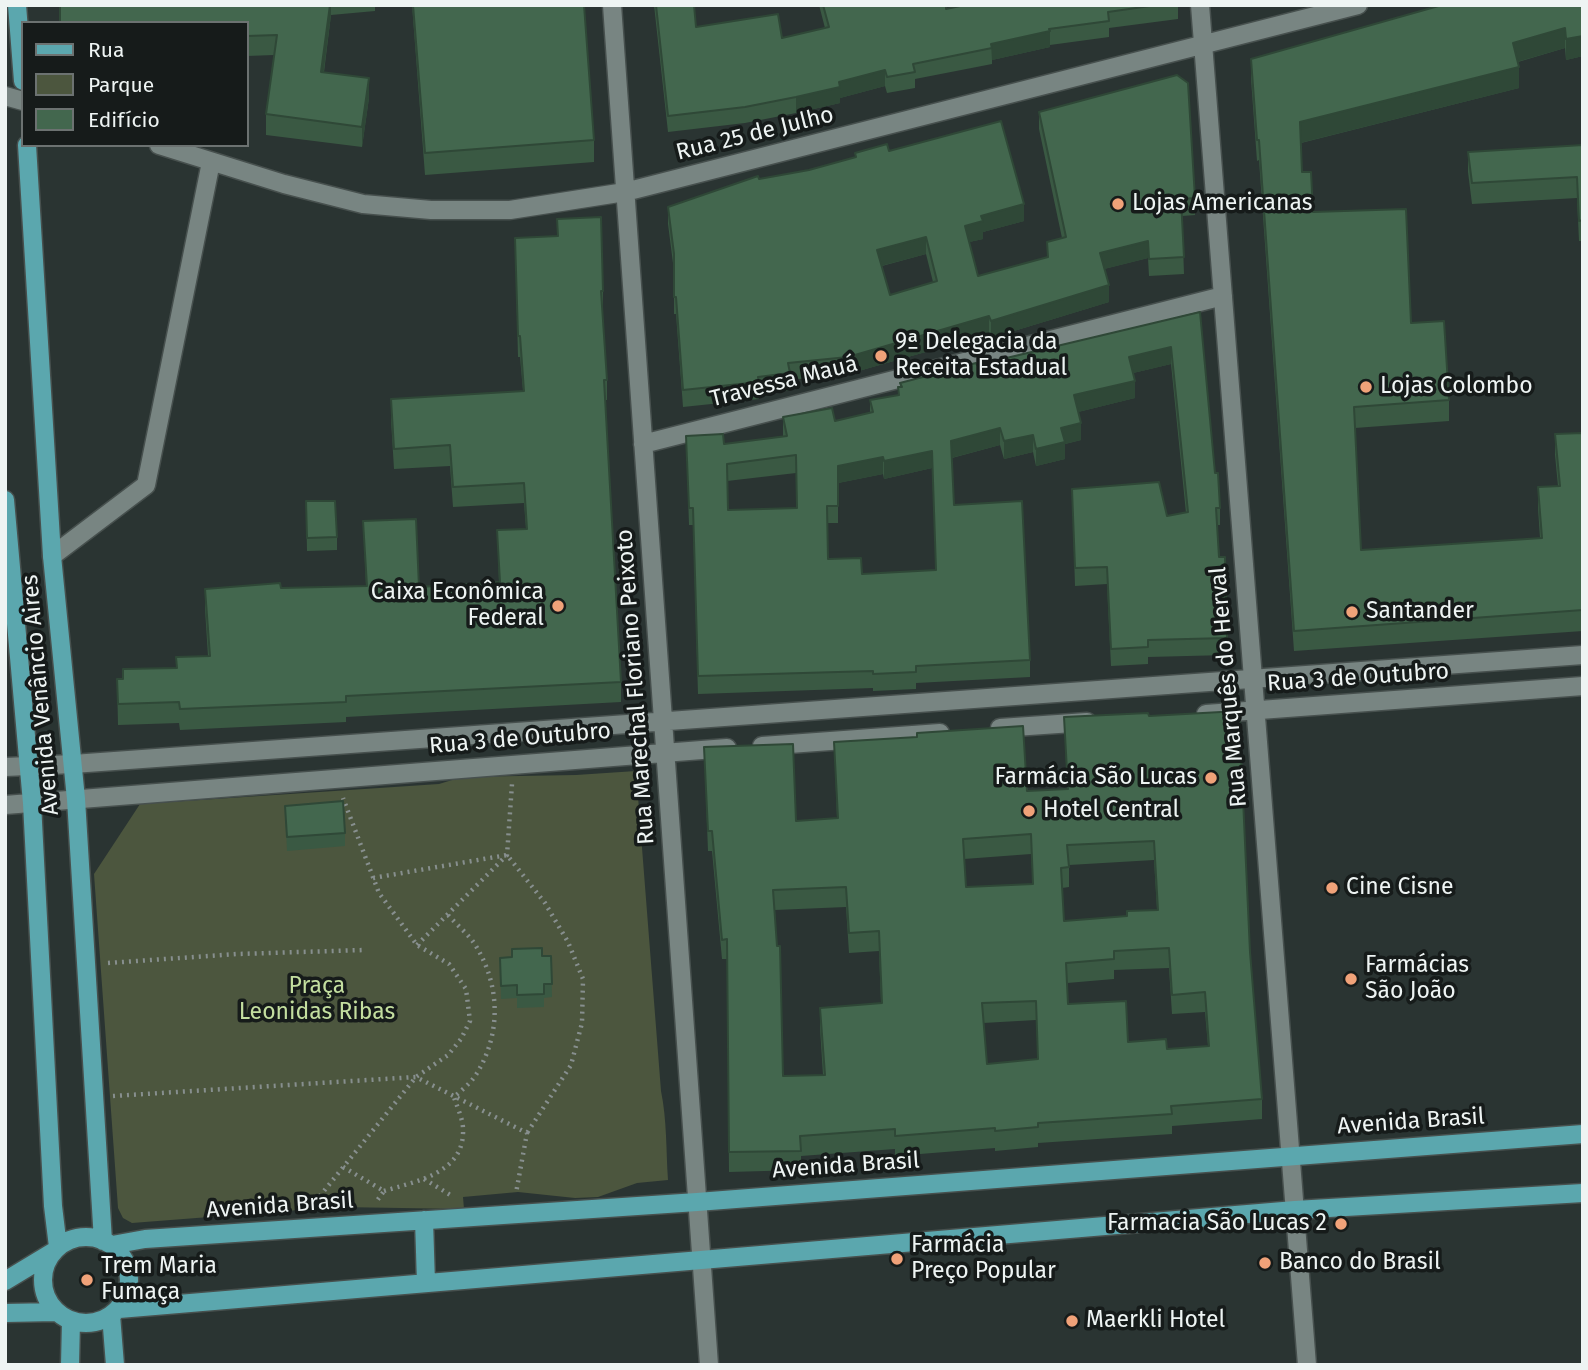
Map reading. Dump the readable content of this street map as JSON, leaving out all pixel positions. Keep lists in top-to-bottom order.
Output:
{
  "streets": {
    "main road": ["Avenida Venâncio Aires", "Avenida Brasil"],
    "street": [
      "Rua 25 de Julho",
      "Travessa Mauá",
      "Rua 3 de Outubro",
      "Rua Marechal Floriano Peixoto",
      "Rua Marquês do Herval"
    ]
  },
  "crossings": [
    ["Rua 25 de Julho", "Rua Marechal Floriano Peixoto"],
    ["Rua 25 de Julho", "Rua Marquês do Herval"],
    ["Travessa Mauá", "Rua Marechal Floriano Peixoto"],
    ["Travessa Mauá", "Rua Marquês do Herval"],
    ["Rua 3 de Outubro", "Rua Marechal Floriano Peixoto"],
    ["Rua 3 de Outubro", "Rua Marquês do Herval"],
    ["Rua 3 de Outubro", "Avenida Venâncio Aires"],
    ["Rua Marechal Floriano Peixoto", "Avenida Brasil"],
    ["Rua Marquês do Herval", "Avenida Brasil"],
    ["Avenida Venâncio Aires", "Avenida Brasil"]
  ],
  "parks": ["Praça Leonidas Ribas"],
  "places": [
    "Lojas Americanas",
    "9ª Delegacia da Receita Estadual",
    "Lojas Colombo",
    "Caixa Econômica Federal",
    "Santander",
    "Farmácia São Lucas",
    "Hotel Central",
    "Cine Cisne",
    "Farmácias São João",
    "Farmacia São Lucas 2",
    "Farmácia Preço Popular",
    "Banco do Brasil",
    "Trem Maria Fumaça",
    "Maerkli Hotel"
  ],
  "legend": ["Rua", "Parque", "Edifício"]
}
